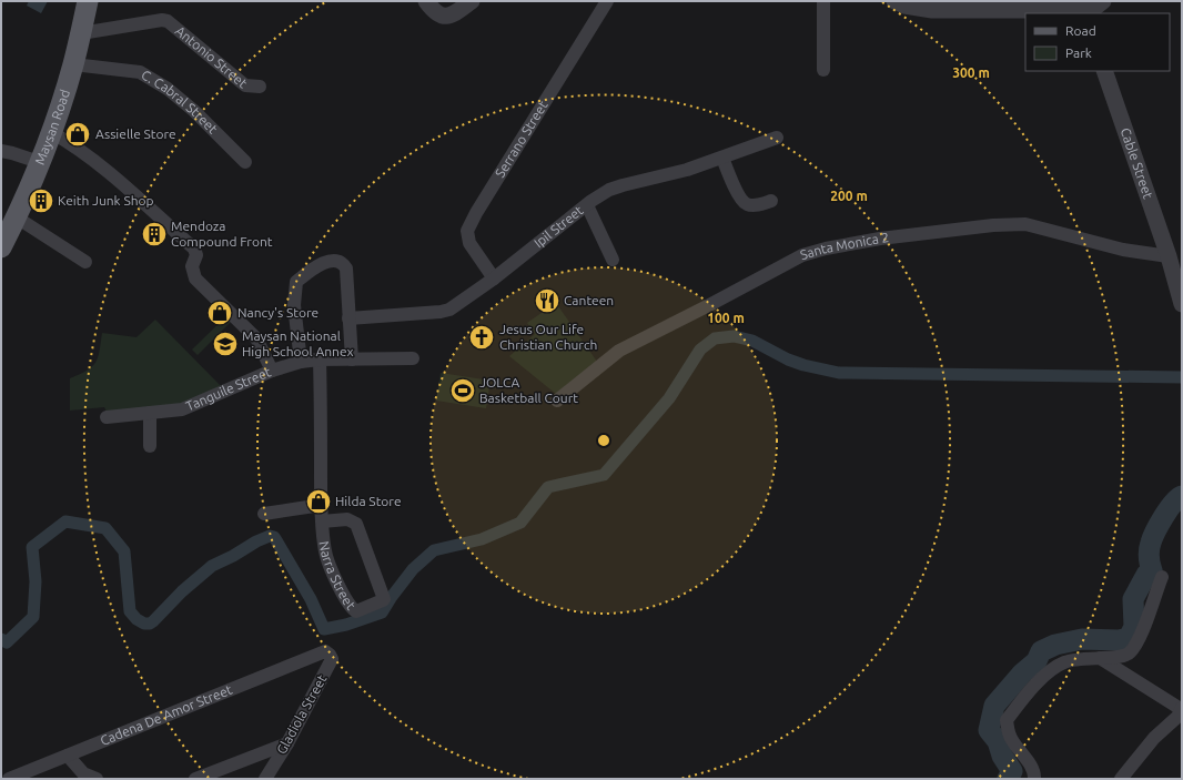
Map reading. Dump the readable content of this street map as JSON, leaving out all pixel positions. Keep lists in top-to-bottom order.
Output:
{
  "streets": {
    "main road": ["Maysan Road"],
    "street": [
      "Antonio Street",
      "C. Cabral Street",
      "Serrano Street",
      "Cable Street",
      "Ipil Street",
      "Santa Monica 2",
      "Tanguile Street",
      "Narra Street",
      "Gladiola Street",
      "Cadena De Amor Street"
    ]
  },
  "crossings": [
    ["Antonio Street", "Maysan Road"],
    ["C. Cabral Street", "Maysan Road"],
    ["Serrano Street", "Ipil Street"],
    ["Cable Street", "Santa Monica 2"],
    ["Tanguile Street", "Narra Street"],
    ["Gladiola Street", "Cadena De Amor Street"]
  ],
  "places": {
    "shop": ["Assielle Store", "Nancy's Store", "Hilda Store"],
    "building": ["Keith Junk Shop", "Mendoza Compound Front"],
    "restaurant": ["Canteen"],
    "church": ["Jesus Our Life Christian Church"],
    "school or university": ["Maysan National High School Annex"],
    "sports": ["JOLCA Basketball Court"]
  },
  "legend": ["Road", "Park"],
  "rings": ["300 m", "200 m", "100 m"]
}
